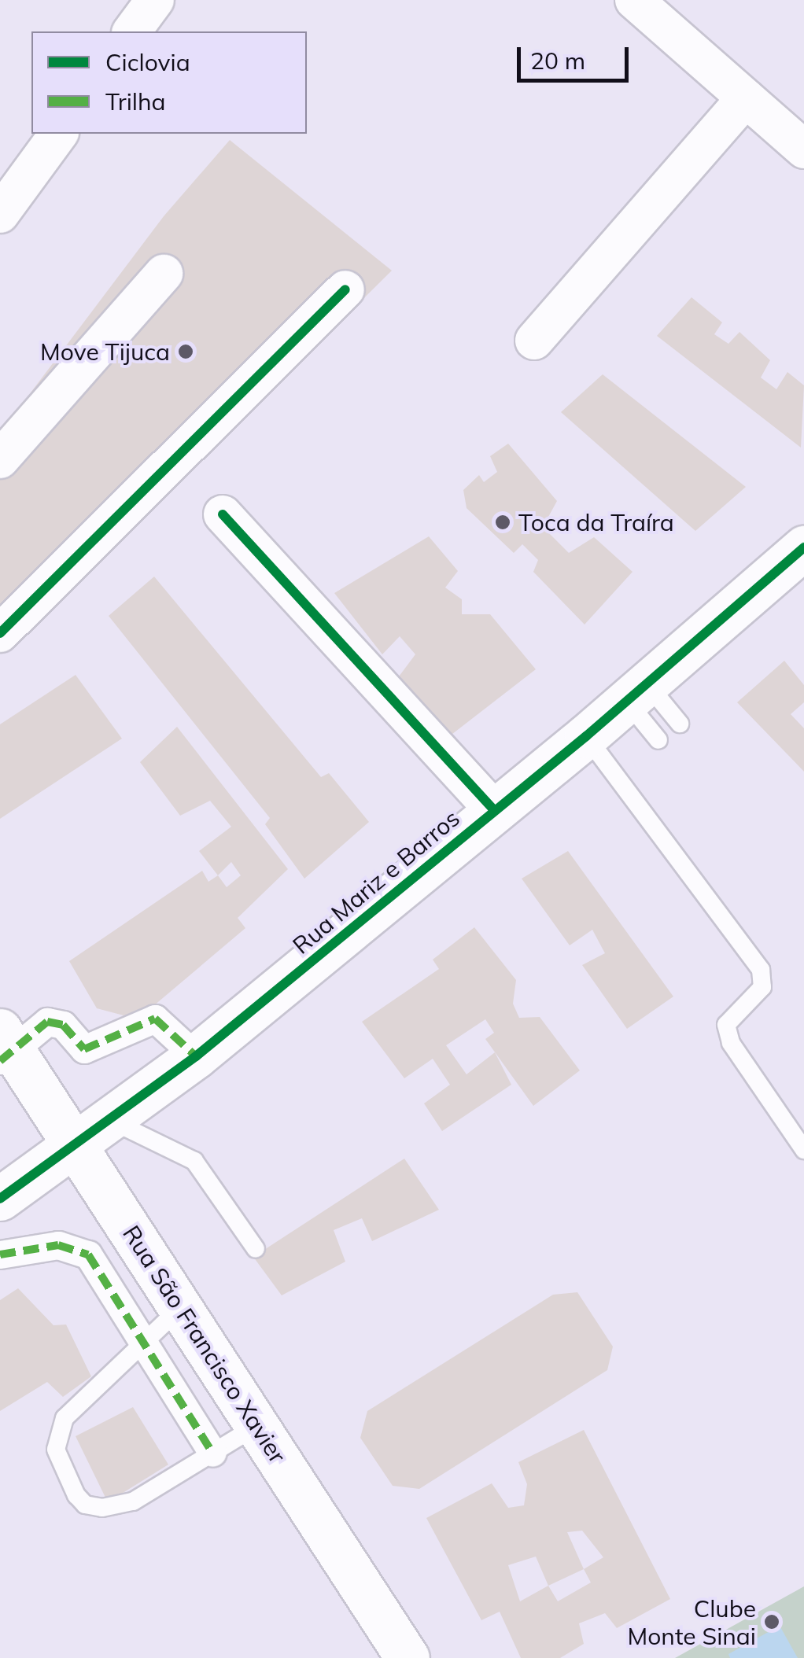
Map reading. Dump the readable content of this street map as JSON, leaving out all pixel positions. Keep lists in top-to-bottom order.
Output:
{
  "streets": {
    "street": ["Rua Mariz e Barros", "Rua São Francisco Xavier"]
  },
  "crossings": [
    ["Rua Mariz e Barros", "Rua São Francisco Xavier"]
  ],
  "places": ["Move Tijuca", "Toca da Traíra", "Clube Monte Sinai"],
  "legend": ["Ciclovia", "Trilha"],
  "scale_bar": "20 m"
}
